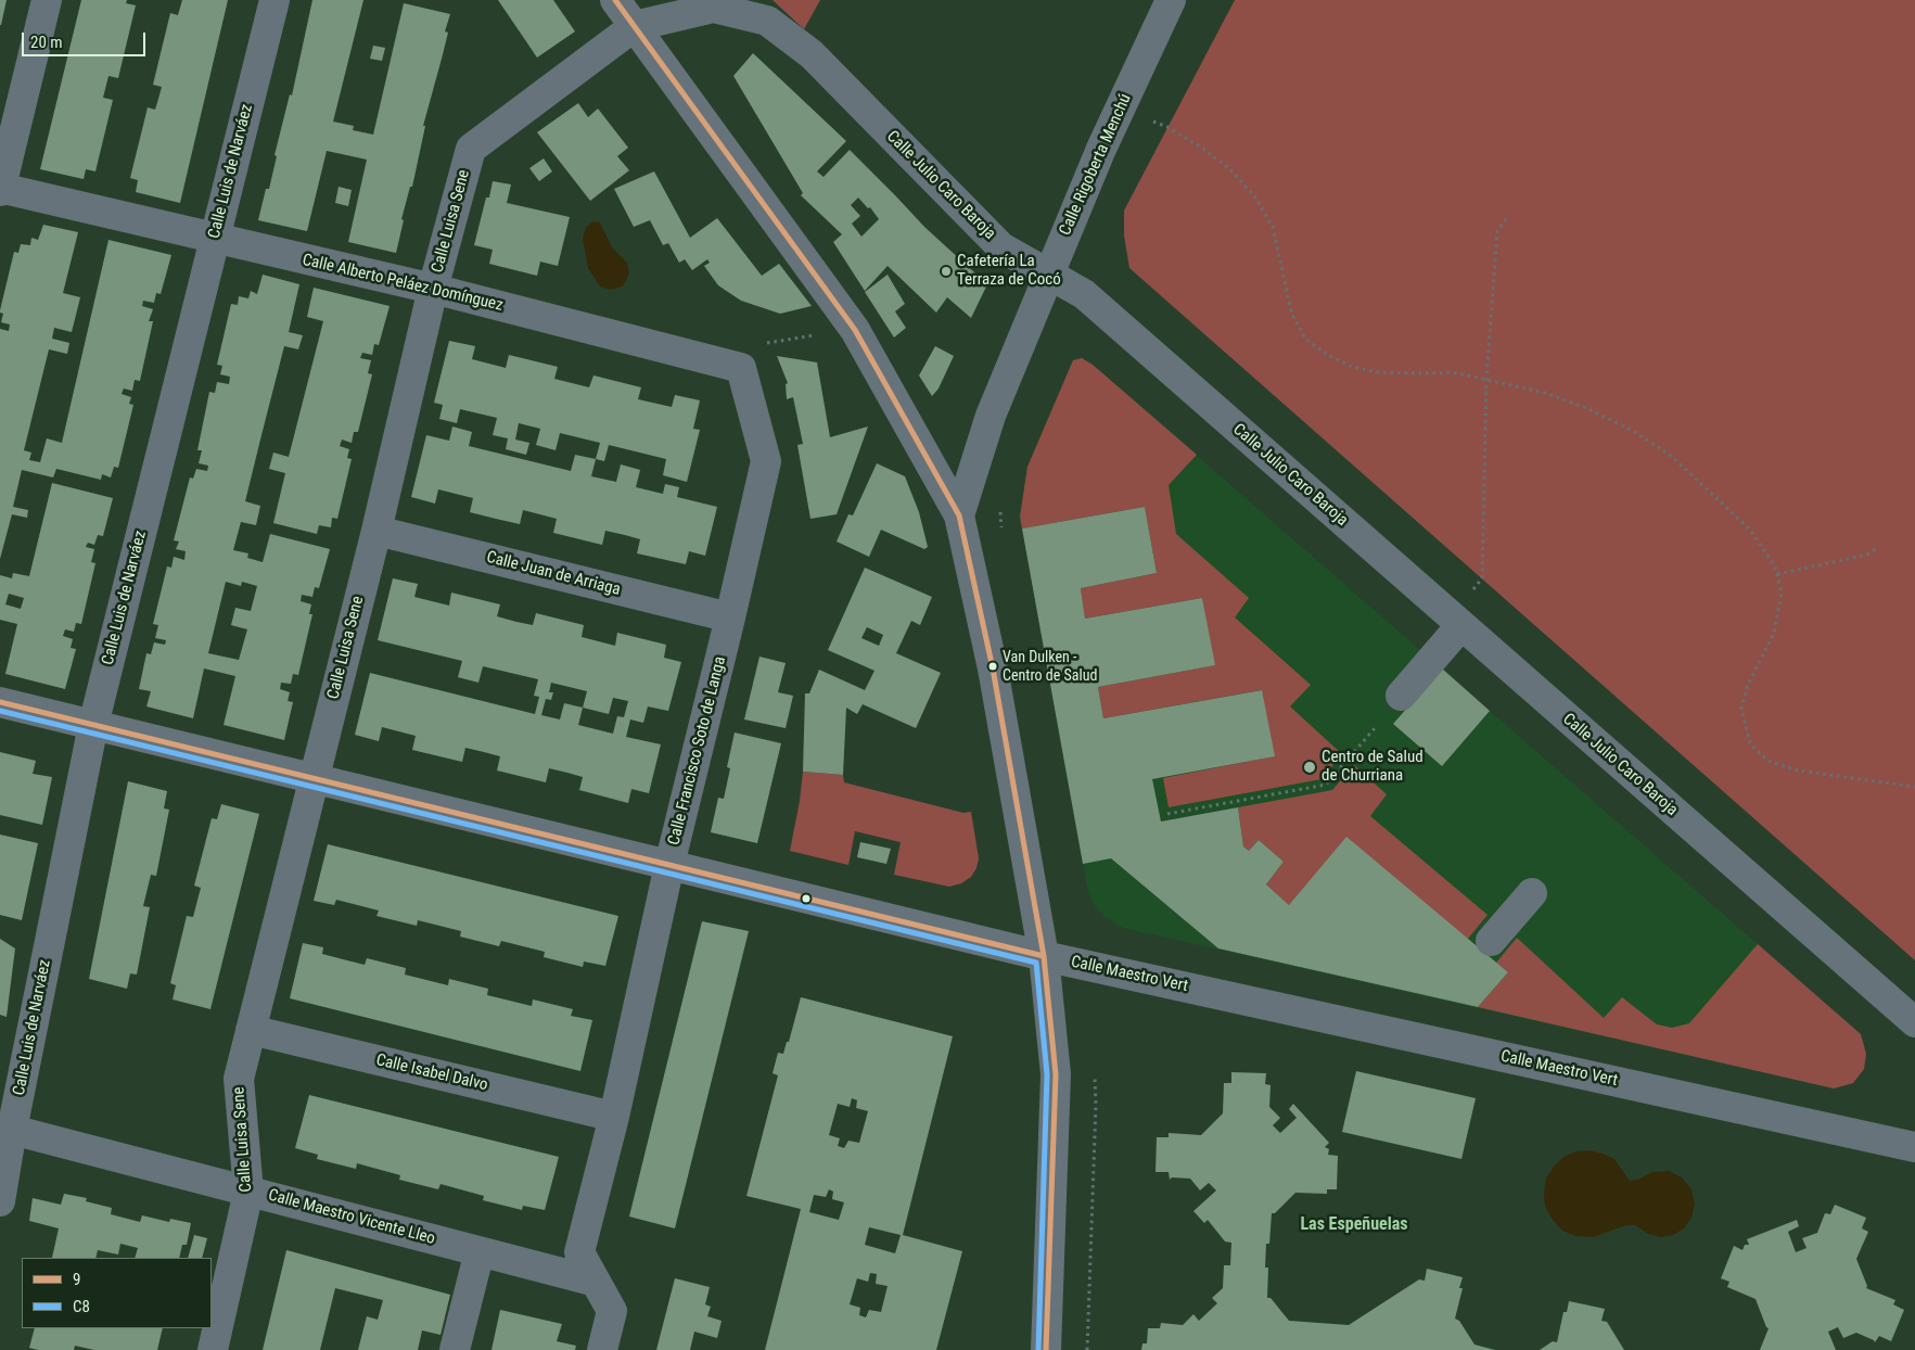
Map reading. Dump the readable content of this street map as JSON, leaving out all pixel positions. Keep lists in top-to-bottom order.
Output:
{
  "streets": {
    "street": [
      "Calle Rigoberta Menchú",
      "Calle Luis de Narváez",
      "Calle Julio Caro Baroja",
      "Calle Luisa Sene",
      "Calle Alberto Peláez Domínguez",
      "Calle Juan de Arriaga",
      "Calle Francisco Soto de Langa",
      "Calle Maestro Vert",
      "Calle Isabel Dalvo",
      "Calle Maestro Vicente Lleo"
    ]
  },
  "crossings": [
    ["Calle Rigoberta Menchú", "Calle Julio Caro Baroja"],
    ["Calle Luis de Narváez", "Calle Alberto Peláez Domínguez"],
    ["Calle Luis de Narváez", "Calle Maestro Vert"],
    ["Calle Luis de Narváez", "Calle Maestro Vicente Lleo"],
    ["Calle Julio Caro Baroja", "Calle Luisa Sene"],
    ["Calle Luisa Sene", "Calle Alberto Peláez Domínguez"],
    ["Calle Luisa Sene", "Calle Juan de Arriaga"],
    ["Calle Luisa Sene", "Calle Maestro Vert"],
    ["Calle Luisa Sene", "Calle Isabel Dalvo"],
    ["Calle Luisa Sene", "Calle Maestro Vicente Lleo"],
    ["Calle Alberto Peláez Domínguez", "Calle Francisco Soto de Langa"],
    ["Calle Juan de Arriaga", "Calle Francisco Soto de Langa"],
    ["Calle Francisco Soto de Langa", "Calle Maestro Vert"],
    ["Calle Francisco Soto de Langa", "Calle Isabel Dalvo"],
    ["Calle Francisco Soto de Langa", "Calle Maestro Vicente Lleo"]
  ],
  "districts": ["Las Espeñuelas"],
  "places": ["Cafetería La Terraza de Cocó", "Van Dulken - Centro de Salud", "Centro de Salud de Churriana"],
  "lines": ["transit line 9", "transit line C8"],
  "legend": ["9", "C8"],
  "scale_bar": "20 m"
}
